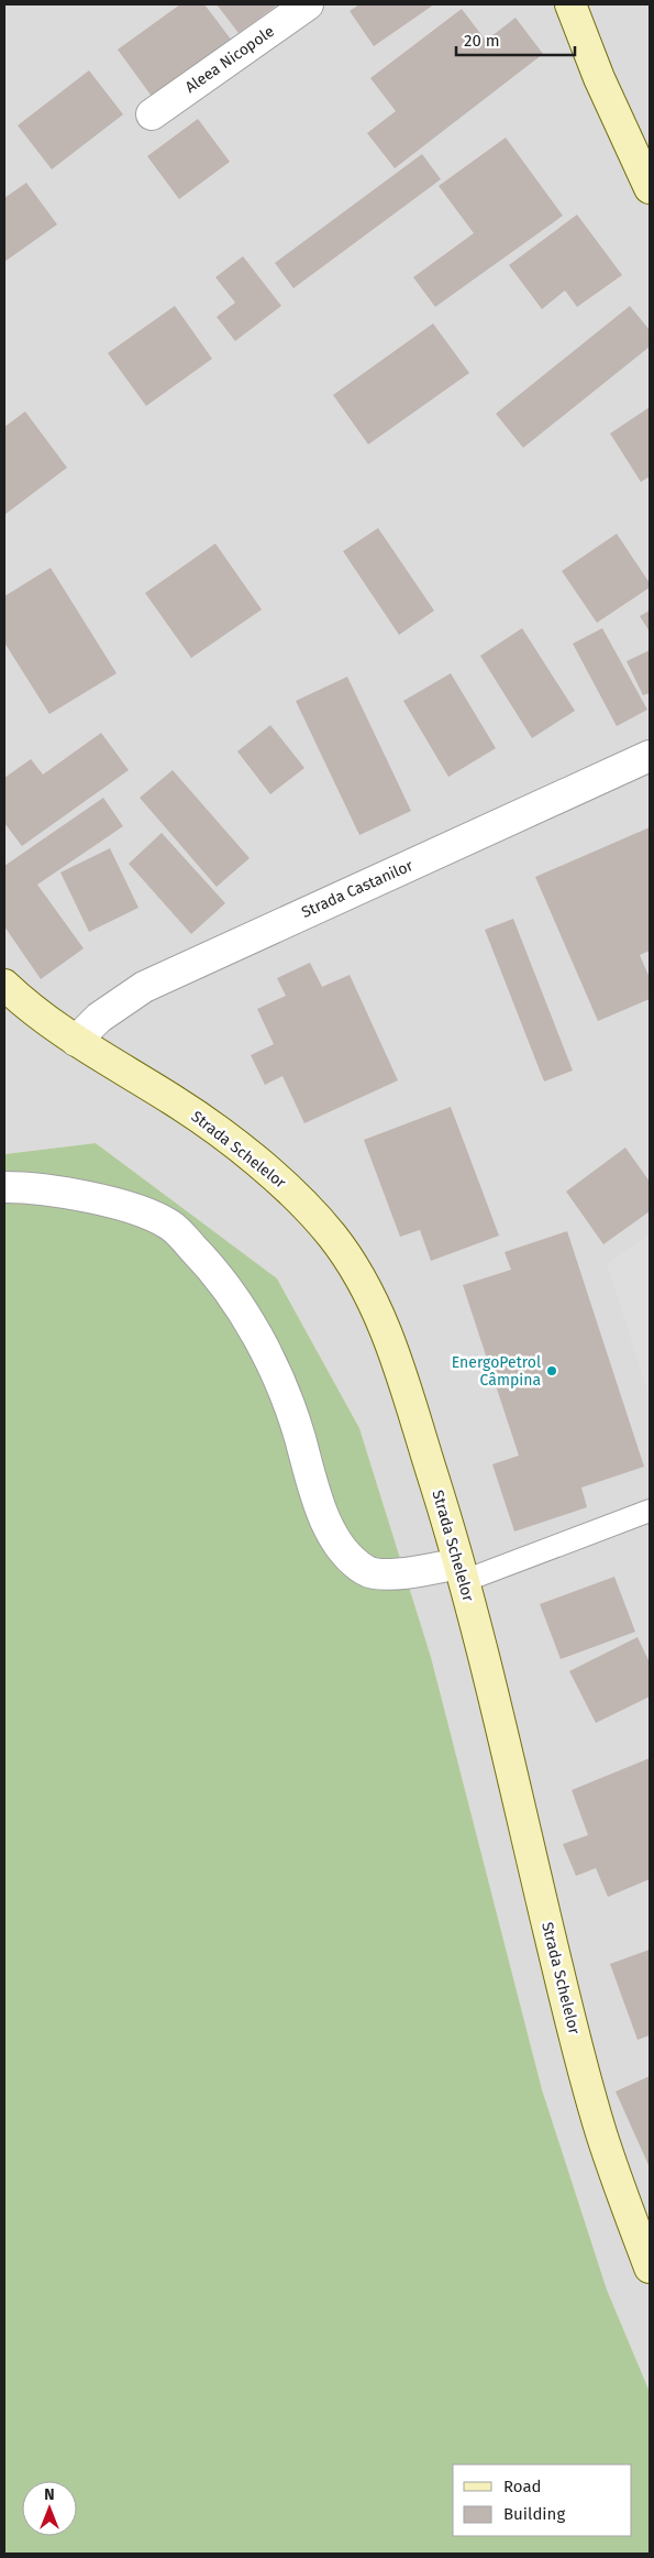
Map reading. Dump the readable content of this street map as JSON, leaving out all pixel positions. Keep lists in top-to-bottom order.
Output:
{
  "streets": {
    "main road": ["Strada Schelelor"],
    "street": ["Aleea Nicopole", "Strada Castanilor"]
  },
  "crossings": [
    ["Strada Castanilor", "Strada Schelelor"]
  ],
  "places": ["EnergoPetrol Câmpina"],
  "legend": ["Road", "Building"],
  "scale_bar": "20 m",
  "north": "top"
}
